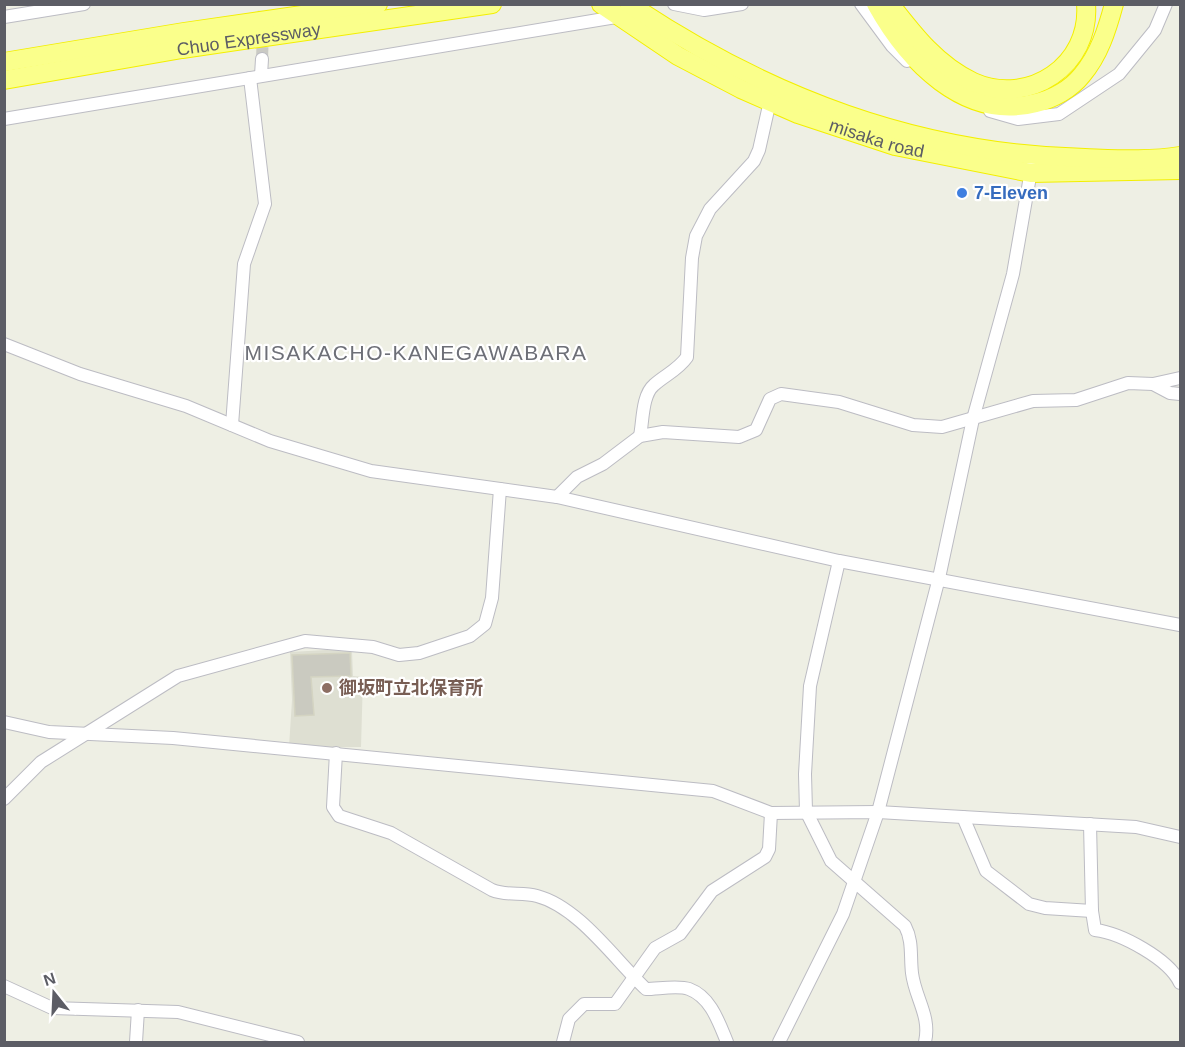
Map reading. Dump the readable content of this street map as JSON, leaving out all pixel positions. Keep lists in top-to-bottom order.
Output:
{
  "streets": {
    "highway": ["Chuo Expressway", "misaka road"]
  },
  "districts": ["MISAKACHO-KANEGAWABARA"],
  "places": ["7-Eleven", "御坂町立北保育所"],
  "north": "top"
}
